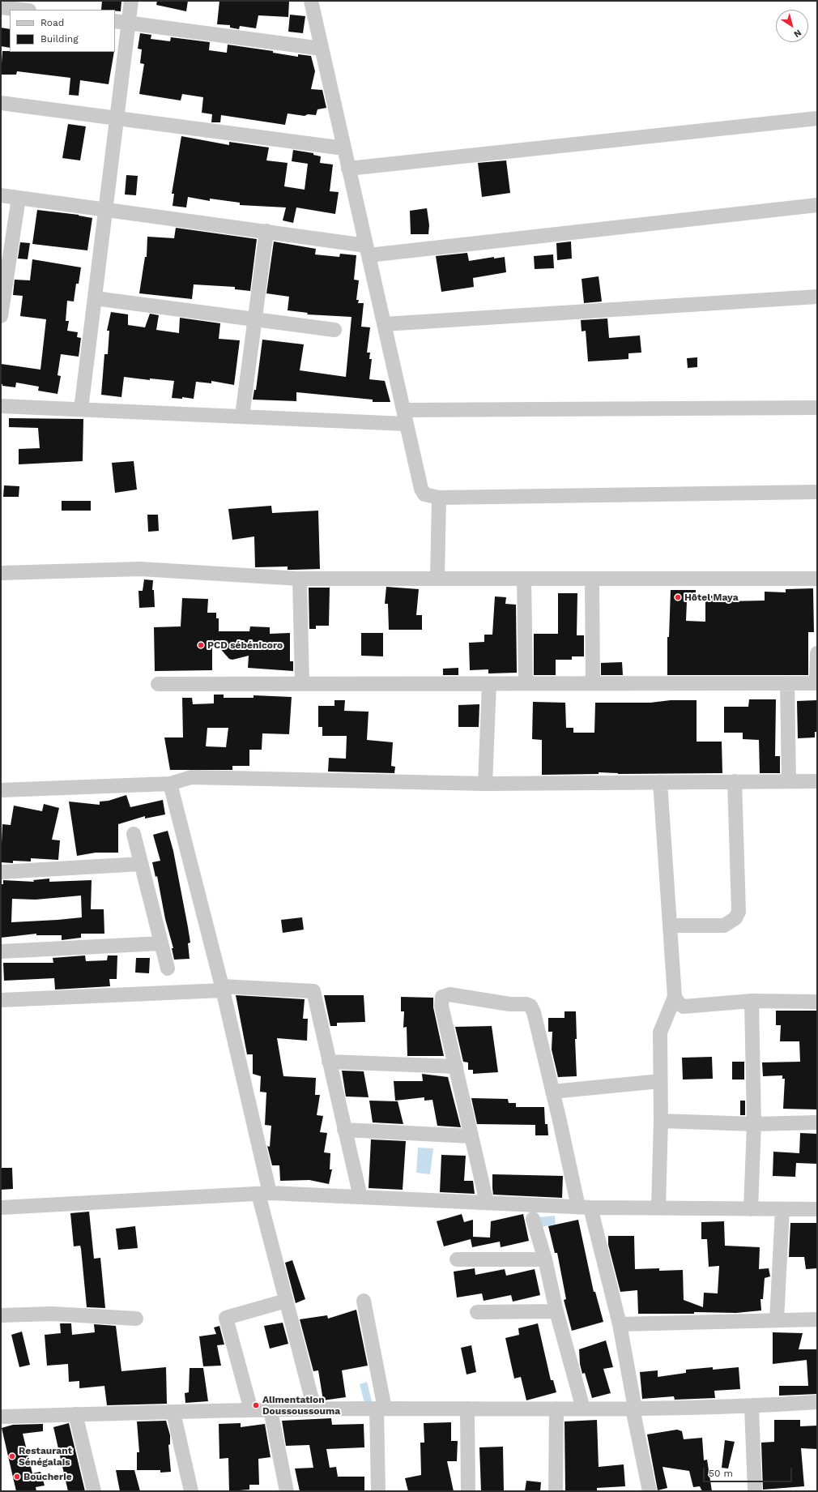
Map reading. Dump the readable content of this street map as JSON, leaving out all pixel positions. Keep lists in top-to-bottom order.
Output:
{
  "places": [
    "Hôtel Maya",
    "PCD sébénicoro",
    "Alimentation Doussoussouma",
    "Restaurant Sénégalais",
    "Boucherie"
  ],
  "legend": ["Road", "Building"],
  "scale_bar": "50 m",
  "north": "bottom right"
}
